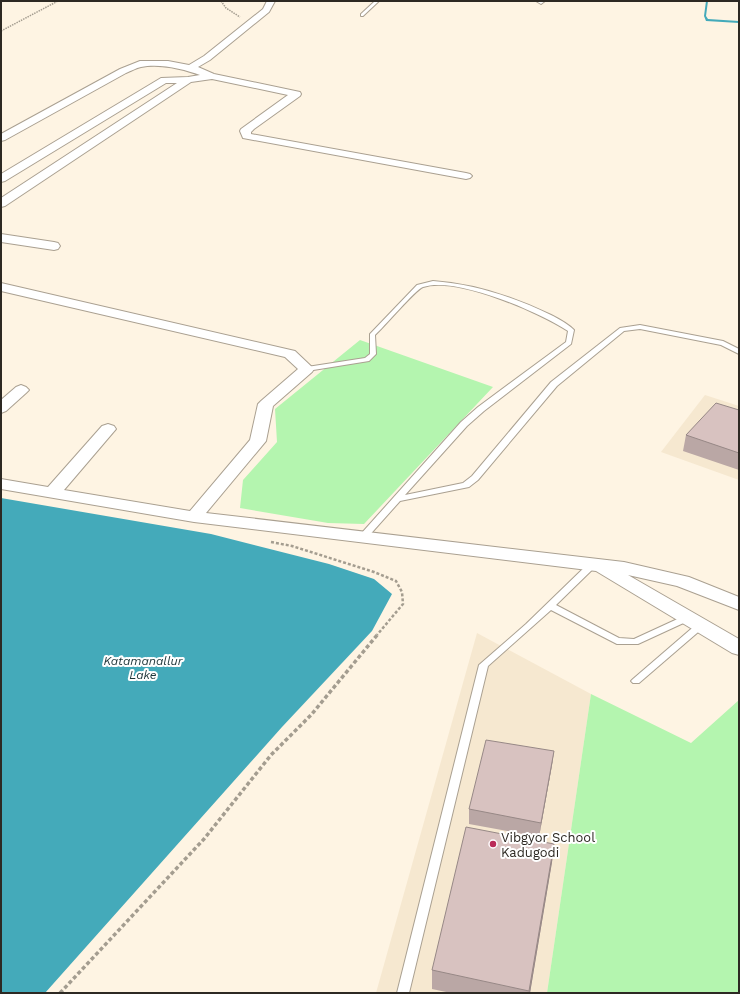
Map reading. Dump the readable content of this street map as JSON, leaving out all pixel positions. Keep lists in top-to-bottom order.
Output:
{
  "water": ["Katamanallur Lake"],
  "places": ["Vibgyor School Kadugodi"]
}
